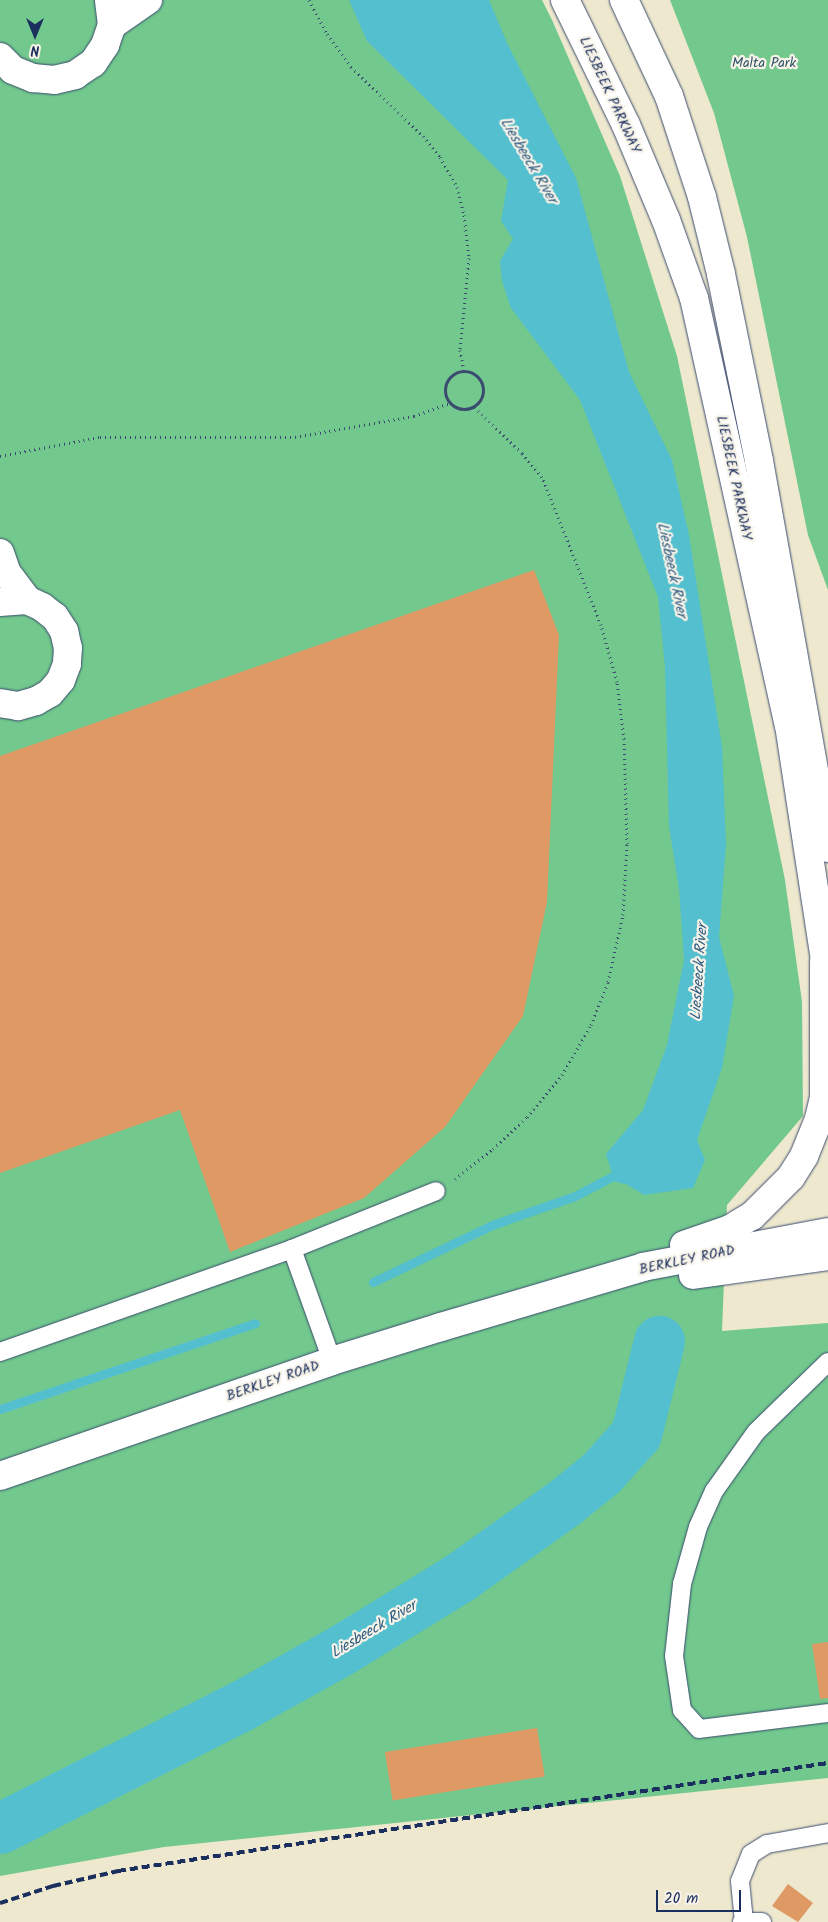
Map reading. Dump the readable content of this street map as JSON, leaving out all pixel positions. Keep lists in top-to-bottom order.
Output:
{
  "streets": {
    "main road": ["LIESBEEK PARKWAY", "BERKLEY ROAD"]
  },
  "water": ["Liesbeeck River"],
  "parks": ["Malta Park"],
  "scale_bar": "20 m",
  "north": "bottom"
}
